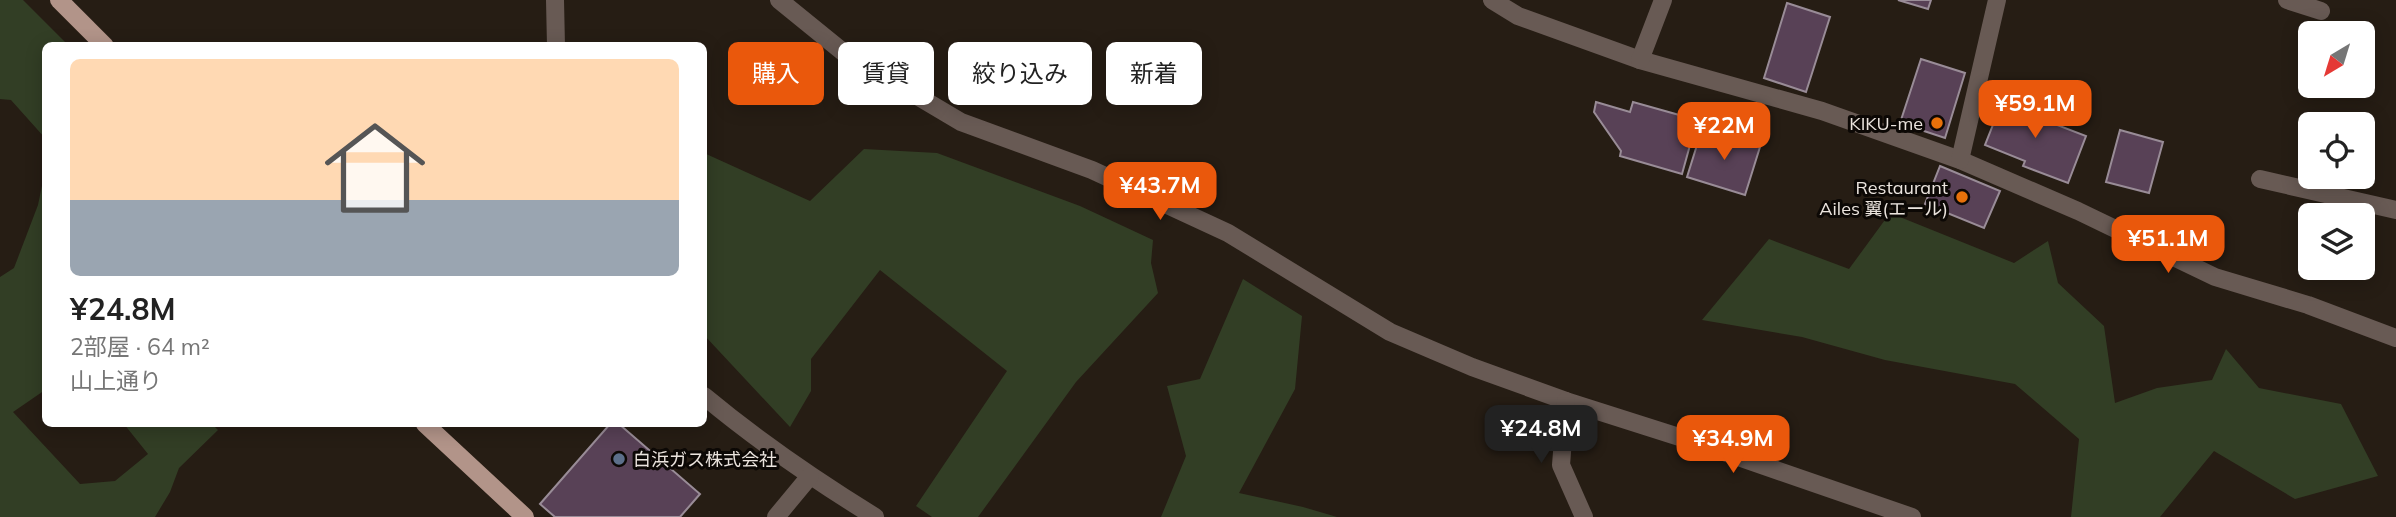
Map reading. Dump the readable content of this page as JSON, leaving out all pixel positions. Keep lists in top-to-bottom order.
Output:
{
  "places": ["KIKU-me", "Restaurant Ailes 翼(エール)", "白浜ガス株式会社"],
  "north": "bottom left",
  "page": {
    "chip": [
      "購入",
      "賃貸",
      "絞り込み",
      "新着"
    ],
    "list": [
      {
        "name": "¥24.8M",
        "note": "2部屋 · 64 m² · 山上通り"
      }
    ],
    "price": [
      "¥59.1M",
      "¥22M",
      "¥43.7M",
      "¥51.1M",
      "¥24.8M",
      "¥34.9M"
    ]
  }
}
